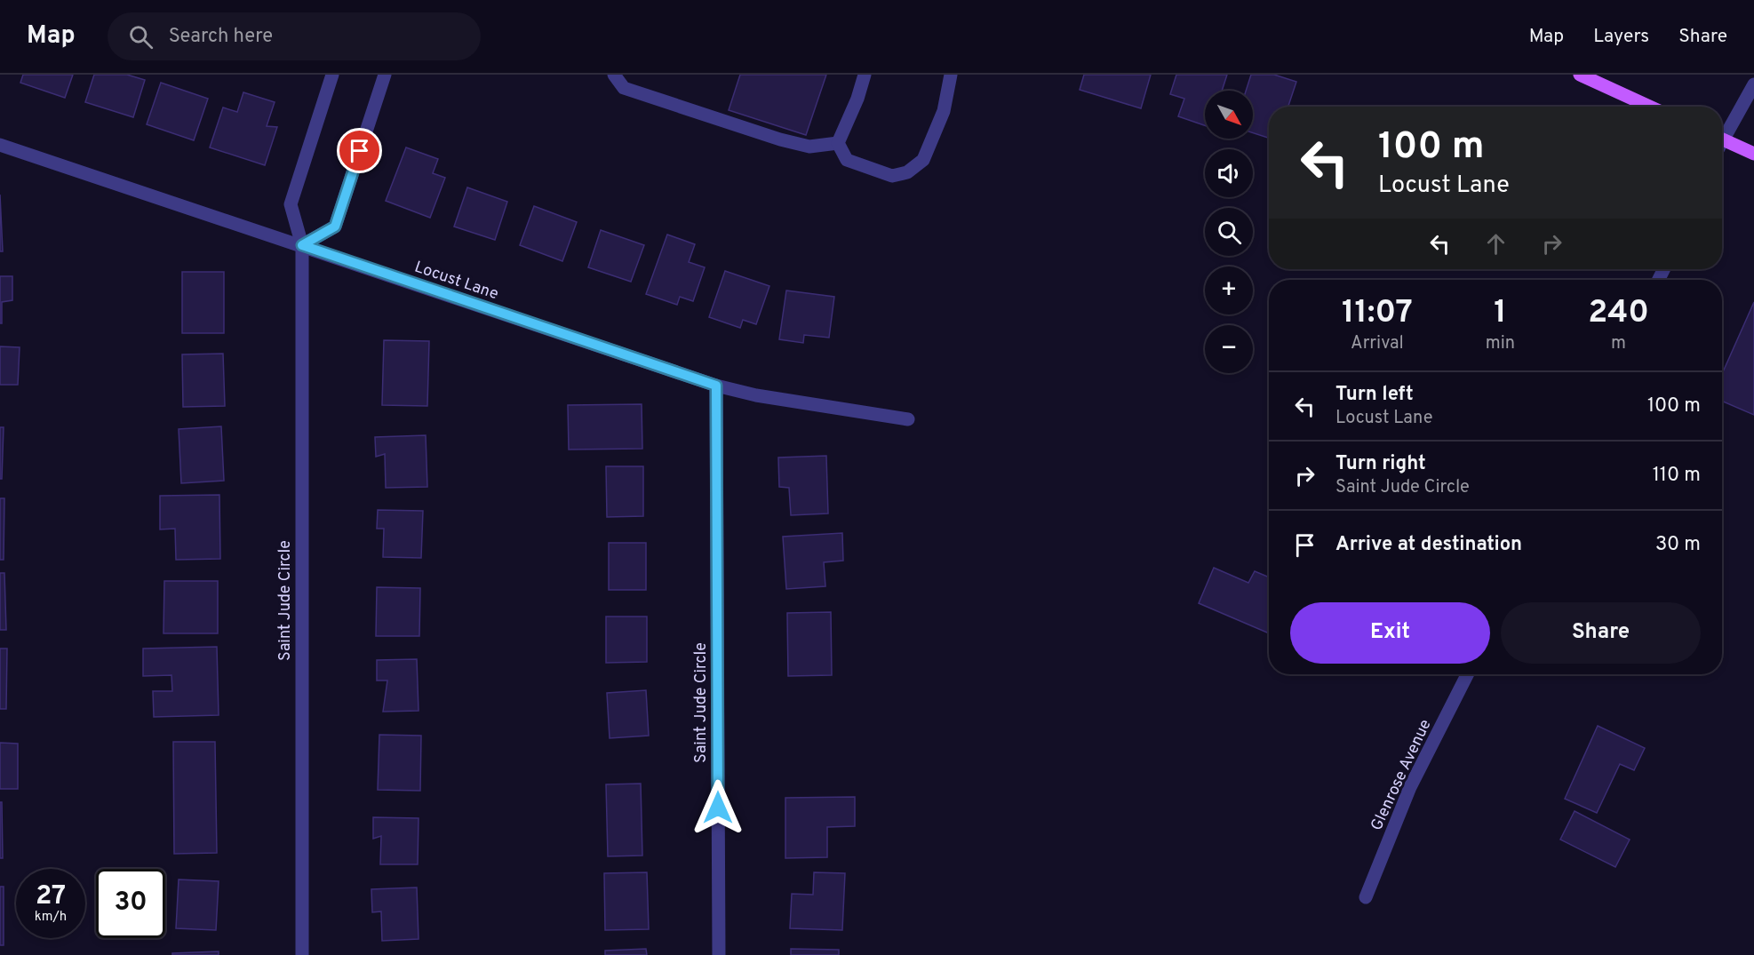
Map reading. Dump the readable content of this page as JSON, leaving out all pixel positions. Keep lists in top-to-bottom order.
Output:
{
  "streets": {
    "street": ["Locust Lane", "Saint Jude Circle", "Glenrose Avenue"]
  },
  "crossings": [
    ["Locust Lane", "Saint Jude Circle"]
  ],
  "north": "bottom right",
  "page": {
    "header": "Map",
    "search": "Search here",
    "nav": ["Map", "Layers", "Share"],
    "map_buttons": ["+", "−"],
    "turn": ["100 m", "Locust Lane"],
    "eta": [
      "11:07",
      "Arrival",
      "1",
      "min",
      "240",
      "m"
    ],
    "list": [
      {
        "name": "Turn left",
        "note": "Locust Lane",
        "value": "100 m"
      },
      {
        "name": "Turn right",
        "note": "Saint Jude Circle",
        "value": "110 m"
      },
      {
        "name": "Arrive at destination",
        "value": "30 m"
      }
    ],
    "buttons": ["Exit", "Share"],
    "speed": "27 km/h",
    "limit": "30"
  }
}
